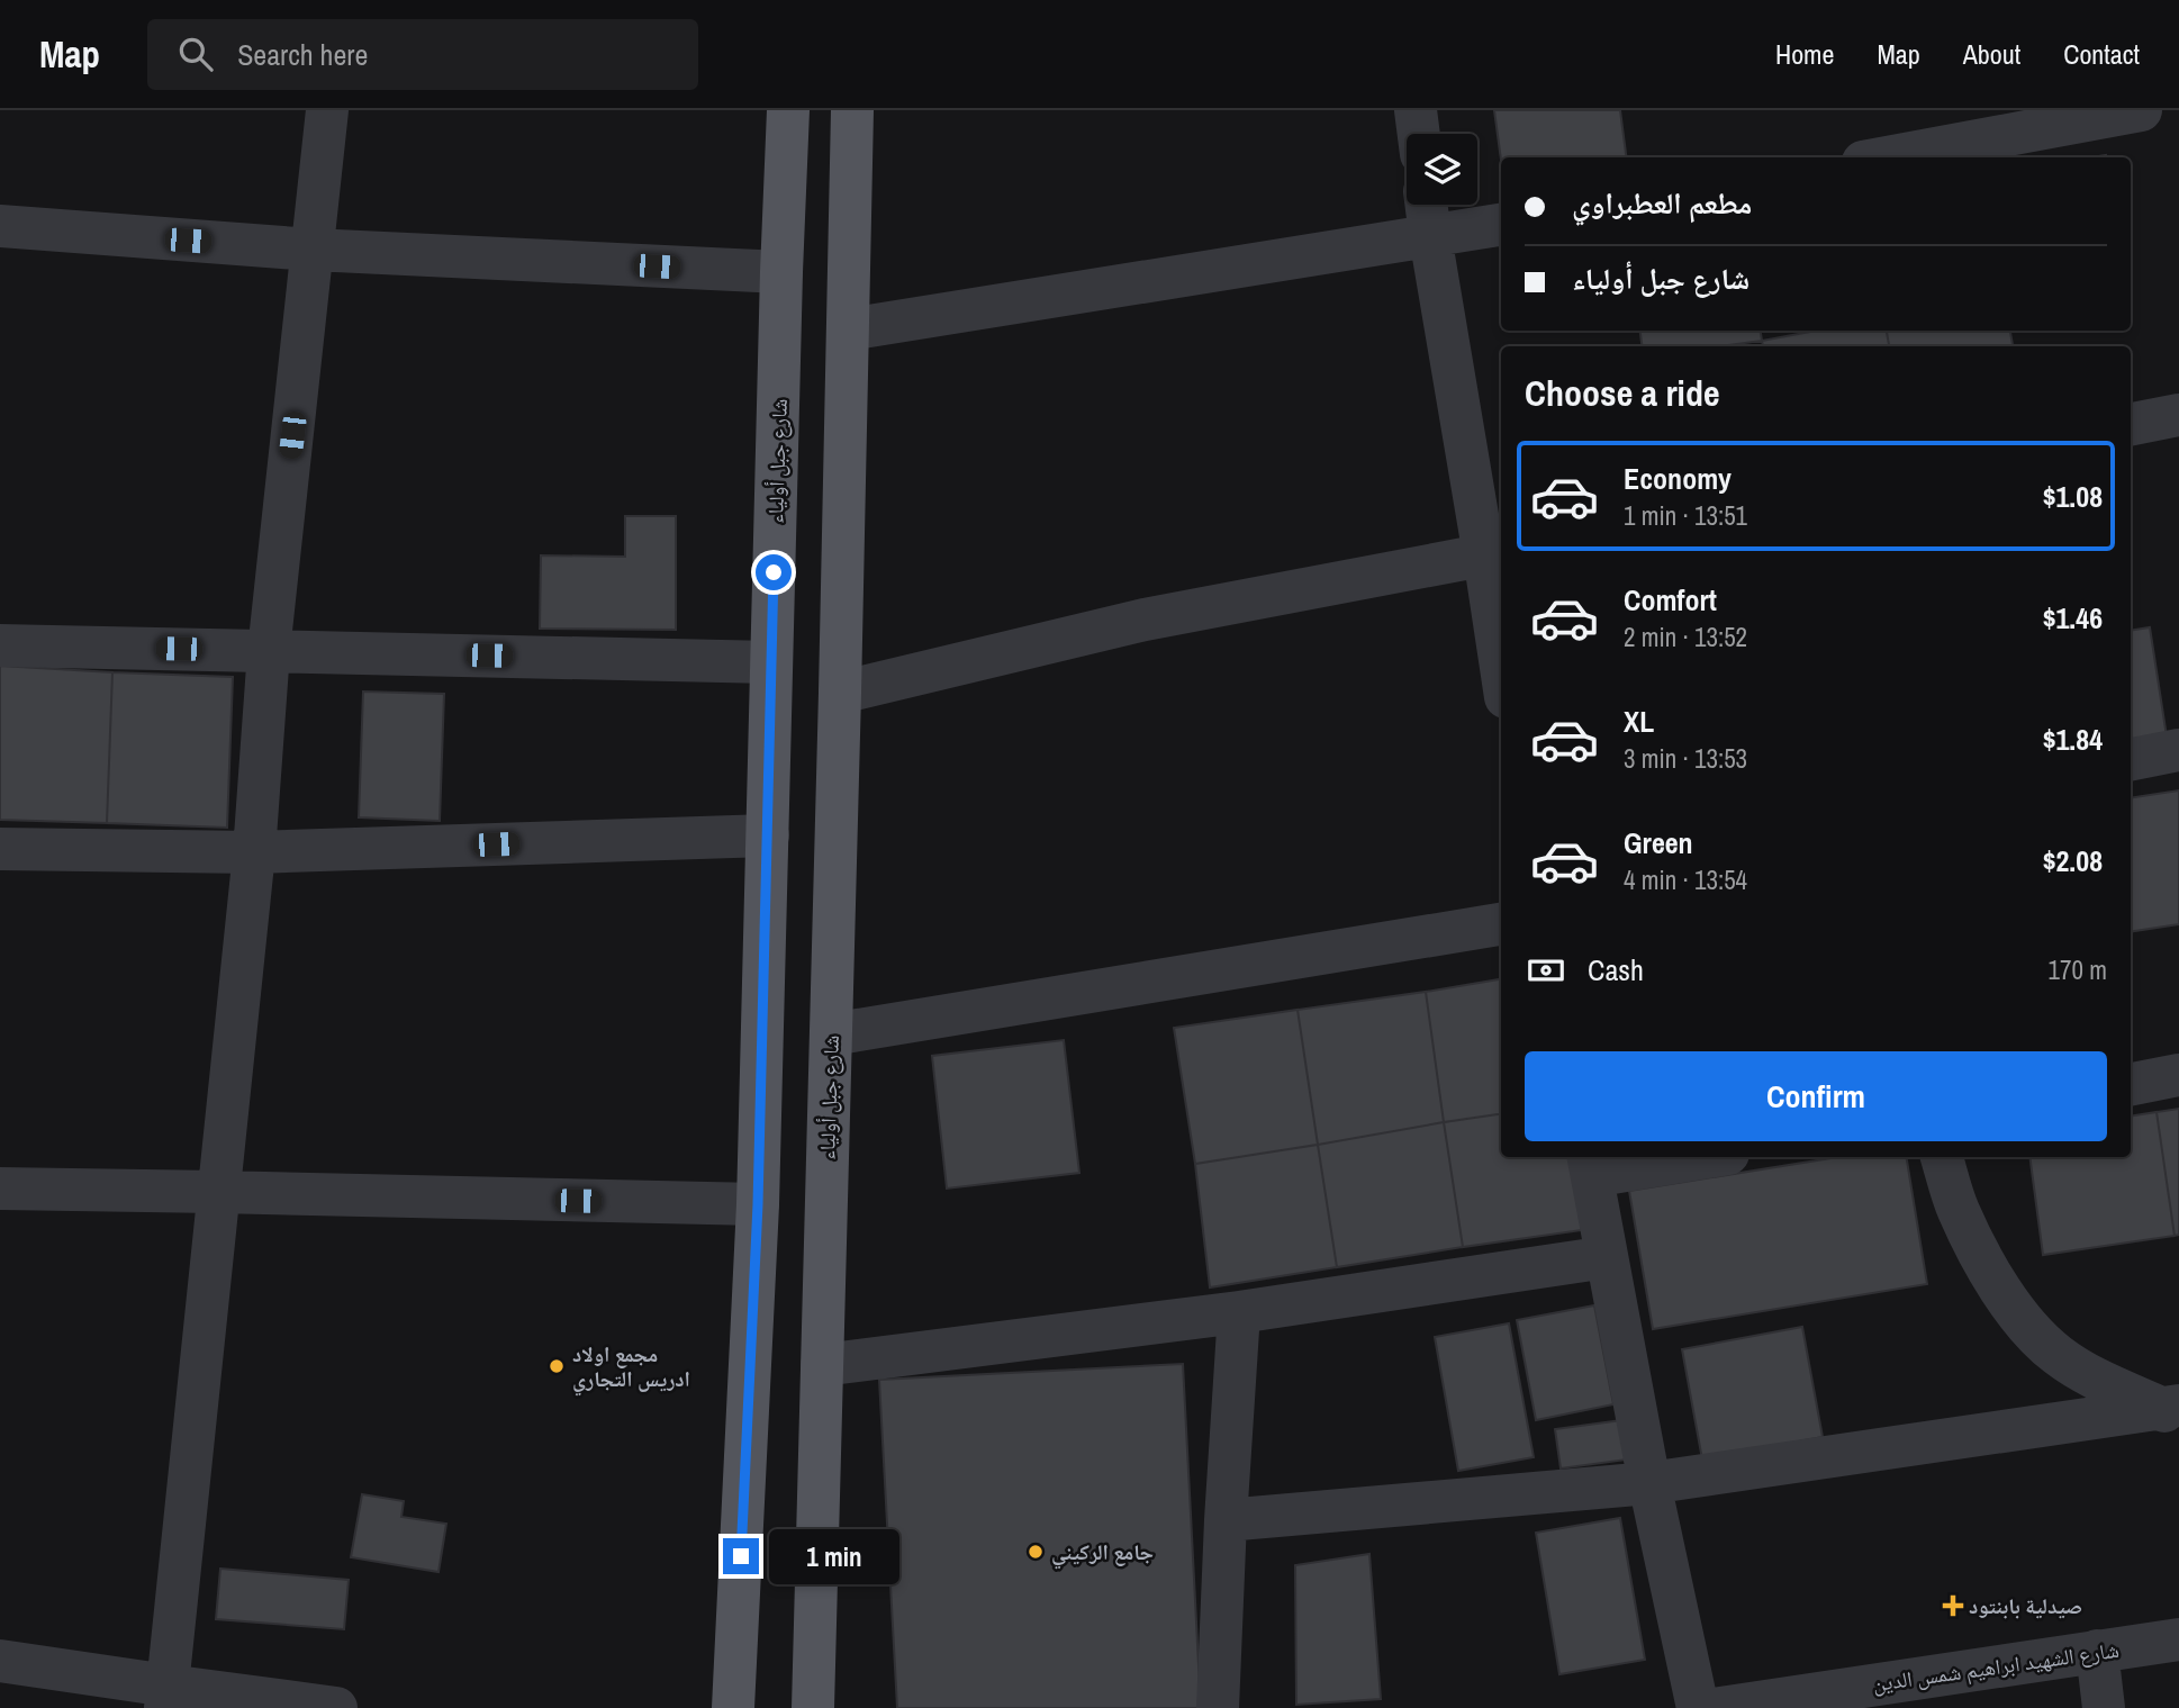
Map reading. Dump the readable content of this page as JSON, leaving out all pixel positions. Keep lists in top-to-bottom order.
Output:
{
  "streets": {
    "main road": ["شارع جبل أولياء"],
    "street": ["شارع الشهيد ابراهيم شمس الدين"]
  },
  "places": {
    "other": ["مجمع اولاد ادريس التجاري", "جامع الركيني"],
    "health": ["صيدلية بابنتود"]
  },
  "page": {
    "header": "Map",
    "search": "Search here",
    "nav": [
      "Home",
      "Map",
      "About",
      "Contact"
    ],
    "banner": ["مطعم العطبراوي", "شارع جبل أولياء"],
    "heading": "Choose a ride",
    "list": [
      {
        "name": "Economy",
        "note": "1 min · 13:51",
        "value": "$1.08"
      },
      {
        "name": "Comfort",
        "note": "2 min · 13:52",
        "value": "$1.46"
      },
      {
        "name": "XL",
        "note": "3 min · 13:53",
        "value": "$1.84"
      },
      {
        "name": "Green",
        "note": "4 min · 13:54",
        "value": "$2.08"
      }
    ],
    "pay": ["Cash", "170 m"],
    "buttons": "Confirm",
    "bubble": "1 min"
  }
}
